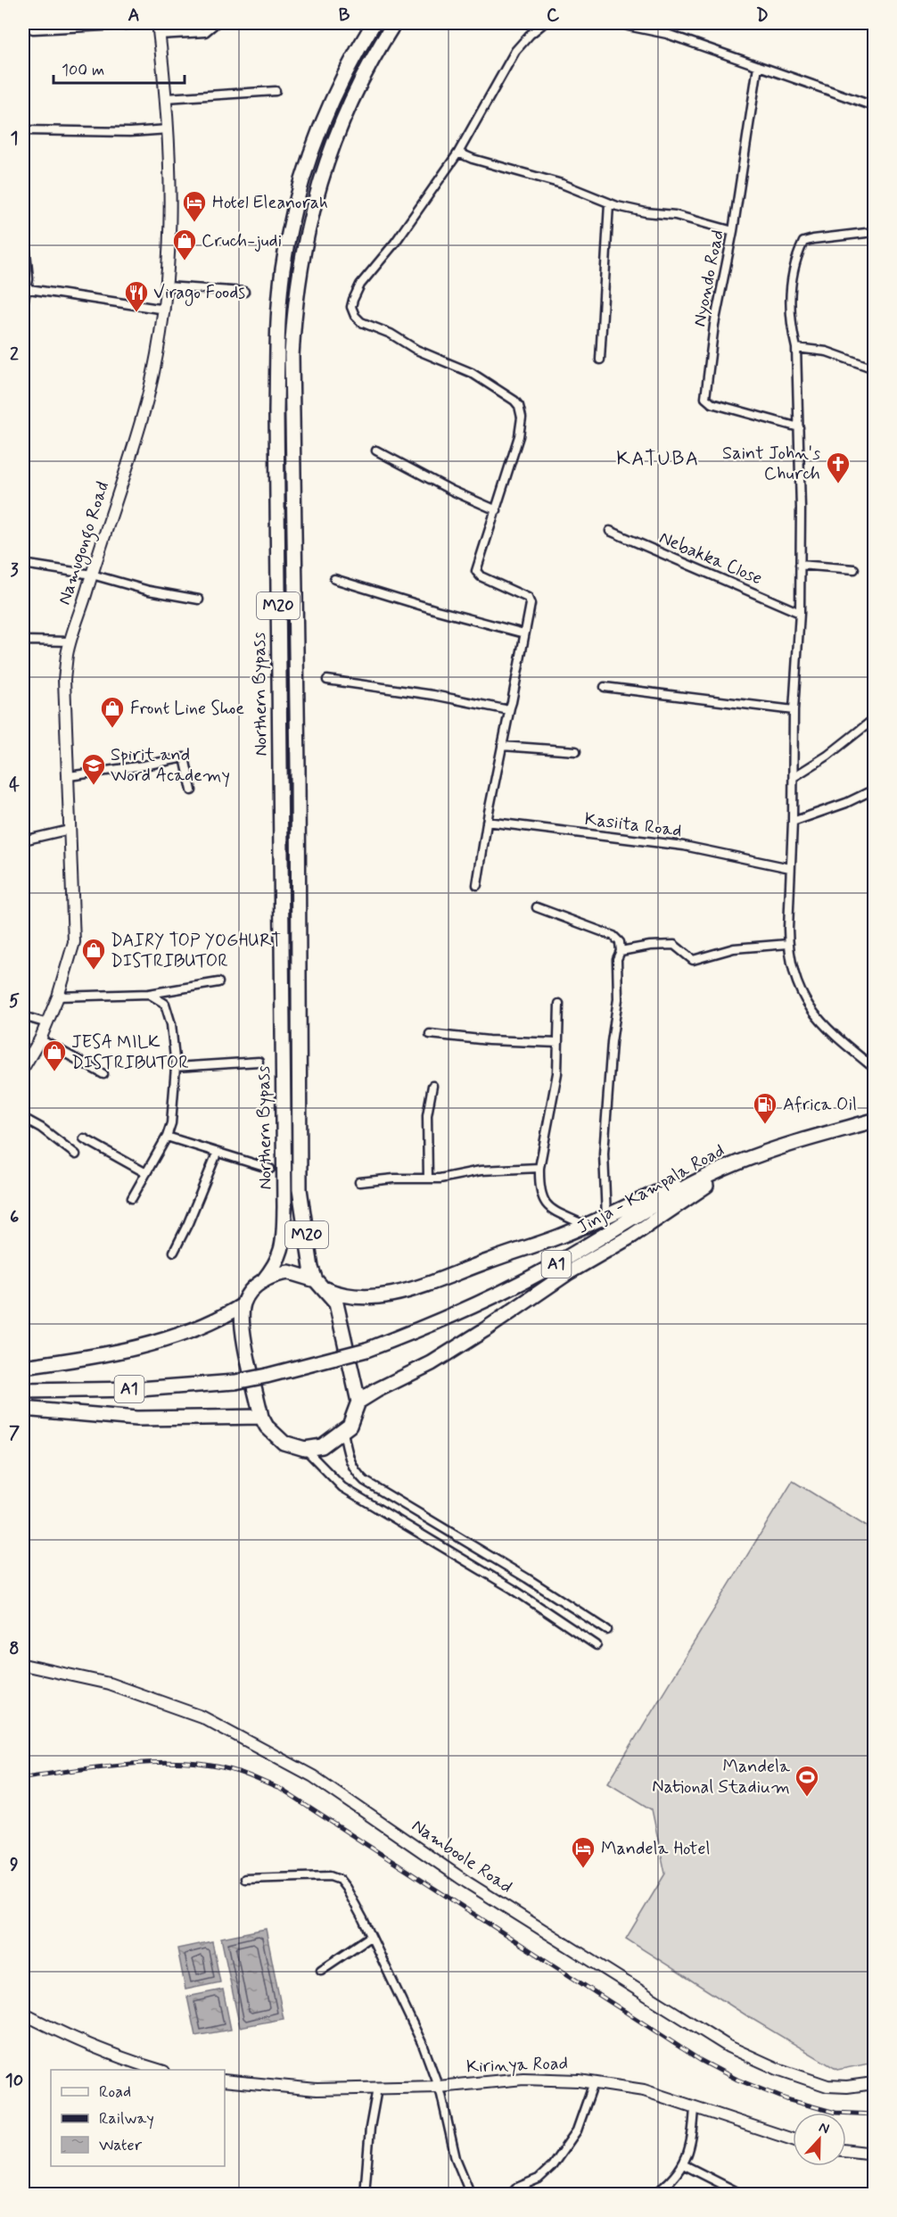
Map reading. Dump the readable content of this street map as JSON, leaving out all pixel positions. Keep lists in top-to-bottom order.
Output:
{
  "streets": {
    "highway": [
      "M20",
      "Northern Bypass",
      "Jinja - Kampala Road",
      "A1"
    ],
    "main road": ["Namugongo Road", "Namboole Road", "Kirinya Road"],
    "street": ["Nyondo Road", "Nebakka Close", "Kasiita Road"]
  },
  "districts": ["KATUBA"],
  "places": {
    "hotel": ["Hotel Eleanorah", "Mandela Hotel"],
    "shop": [
      "Cruch-judi",
      "Front Line Shoe",
      "DAIRY TOP YOGHURT DISTRIBUTOR",
      "JESA MILK DISTRIBUTOR"
    ],
    "restaurant": ["Virago Foods"],
    "church": ["Saint John's Church"],
    "school or university": ["Spirit and Word Academy"],
    "fuel station": ["Africa Oil"],
    "sports": ["Mandela National Stadium"]
  },
  "legend": ["Road", "Railway", "Water"],
  "scale_bar": "100 m",
  "north": "top",
  "grid": {
    "columns": [
      "A",
      "B",
      "C",
      "D"
    ],
    "rows": [
      "1",
      "2",
      "3",
      "4",
      "5",
      "6",
      "7",
      "8",
      "9",
      "10"
    ]
  }
}
